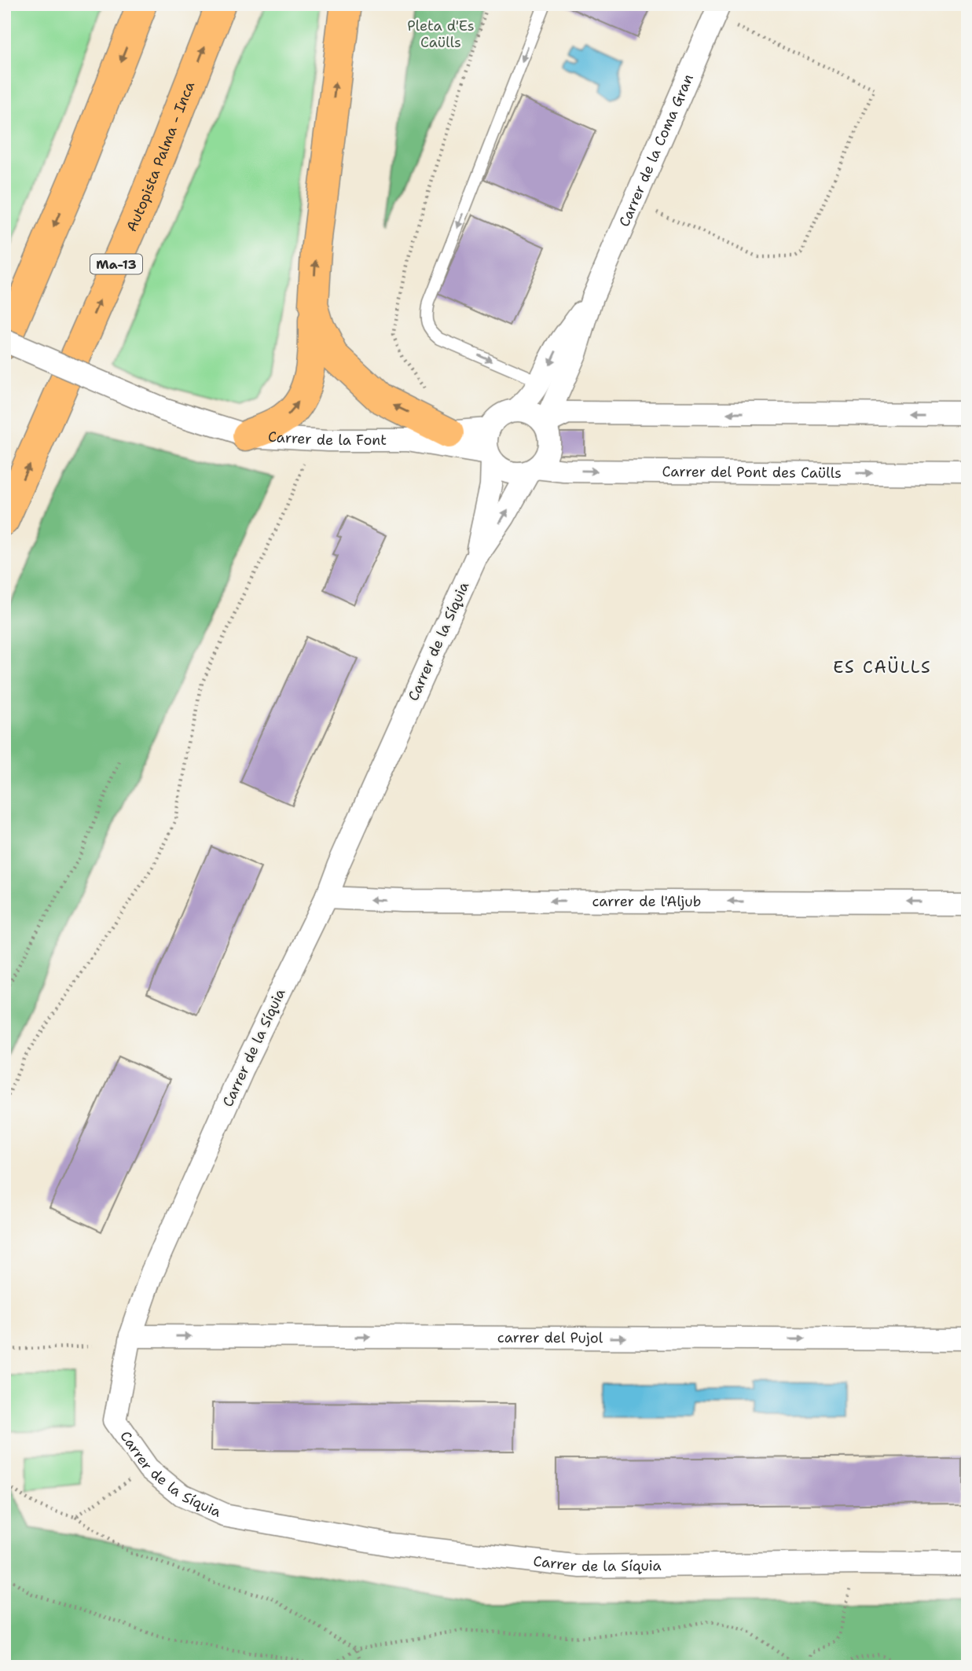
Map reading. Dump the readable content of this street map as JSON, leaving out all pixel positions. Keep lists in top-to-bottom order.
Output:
{
  "streets": {
    "highway": ["Autopista Palma - Inca", "Ma-13"],
    "street": [
      "Carrer de la Coma Gran",
      "Carrer de la Font",
      "Carrer del Pont des Caülls",
      "Carrer de la Síquia",
      "carrer de l'Aljub",
      "carrer del Pujol"
    ]
  },
  "crossings": [
    ["Carrer de la Coma Gran", "Carrer de la Font"],
    ["Carrer de la Coma Gran", "Carrer del Pont des Caülls"],
    ["Carrer de la Coma Gran", "Carrer de la Síquia"],
    ["Carrer de la Font", "Carrer del Pont des Caülls"],
    ["Carrer de la Font", "Carrer de la Síquia"],
    ["Carrer del Pont des Caülls", "Carrer de la Síquia"],
    ["Carrer de la Síquia", "carrer de l'Aljub"],
    ["Carrer de la Síquia", "carrer del Pujol"]
  ],
  "one_way": ["carrer de l'Aljub", "carrer del Pujol"],
  "districts": ["ES CAÜLLS"],
  "parks": ["Pleta d'Es Caülls"]
}
